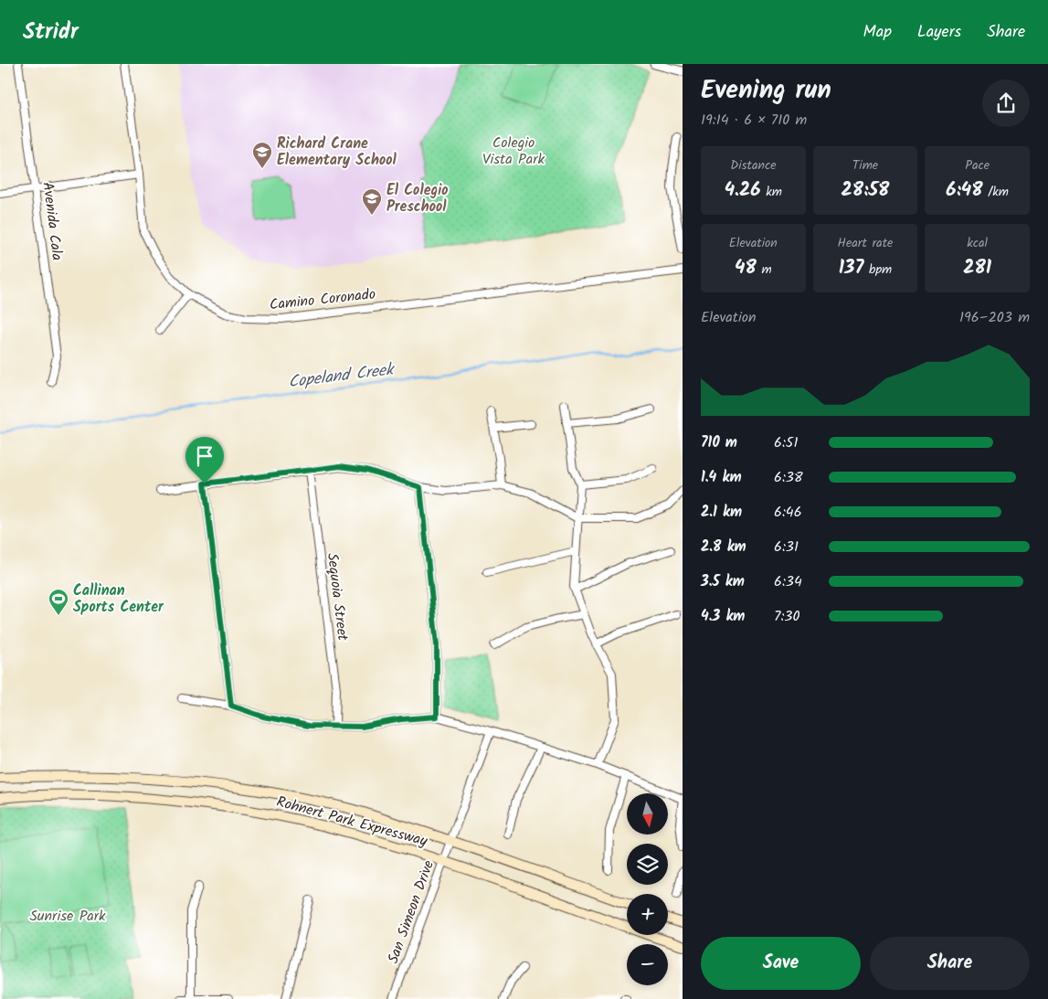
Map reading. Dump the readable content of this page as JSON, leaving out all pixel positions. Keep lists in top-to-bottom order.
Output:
{
  "streets": {
    "main road": ["Rohnert Park Expressway"],
    "street": [
      "Avenida Cala",
      "Camino Coronado",
      "Sequoia Street",
      "San Simeon Drive"
    ]
  },
  "crossings": [
    ["Rohnert Park Expressway", "San Simeon Drive"]
  ],
  "water": ["Copeland Creek"],
  "parks": ["Colegio Vista Park", "Sunrise Park"],
  "places": {
    "school or university": ["Richard Crane Elementary School", "El Colegio Preschool"],
    "sports": ["Callinan Sports Center"]
  },
  "north": "bottom",
  "page": {
    "header": "Stridr",
    "nav": ["Map", "Layers", "Share"],
    "heading": ["Evening run", "19:14 · 6 × 710 m"],
    "stats": [
      ["Distance", "4.26 km"],
      ["Time", "28:58"],
      ["Pace", "6:48 /km"],
      ["Elevation", "48 m"],
      ["Heart rate", "137 bpm"],
      ["kcal", "281"]
    ],
    "chart": ["Elevation", "196–203 m"],
    "list": [
      {
        "name": "710 m",
        "note": "6:51"
      },
      {
        "name": "1.4 km",
        "note": "6:38"
      },
      {
        "name": "2.1 km",
        "note": "6:46"
      },
      {
        "name": "2.8 km",
        "note": "6:31"
      },
      {
        "name": "3.5 km",
        "note": "6:34"
      },
      {
        "name": "4.3 km",
        "note": "7:30"
      }
    ],
    "map_buttons": ["+", "−"],
    "buttons": ["Save", "Share"]
  }
}
